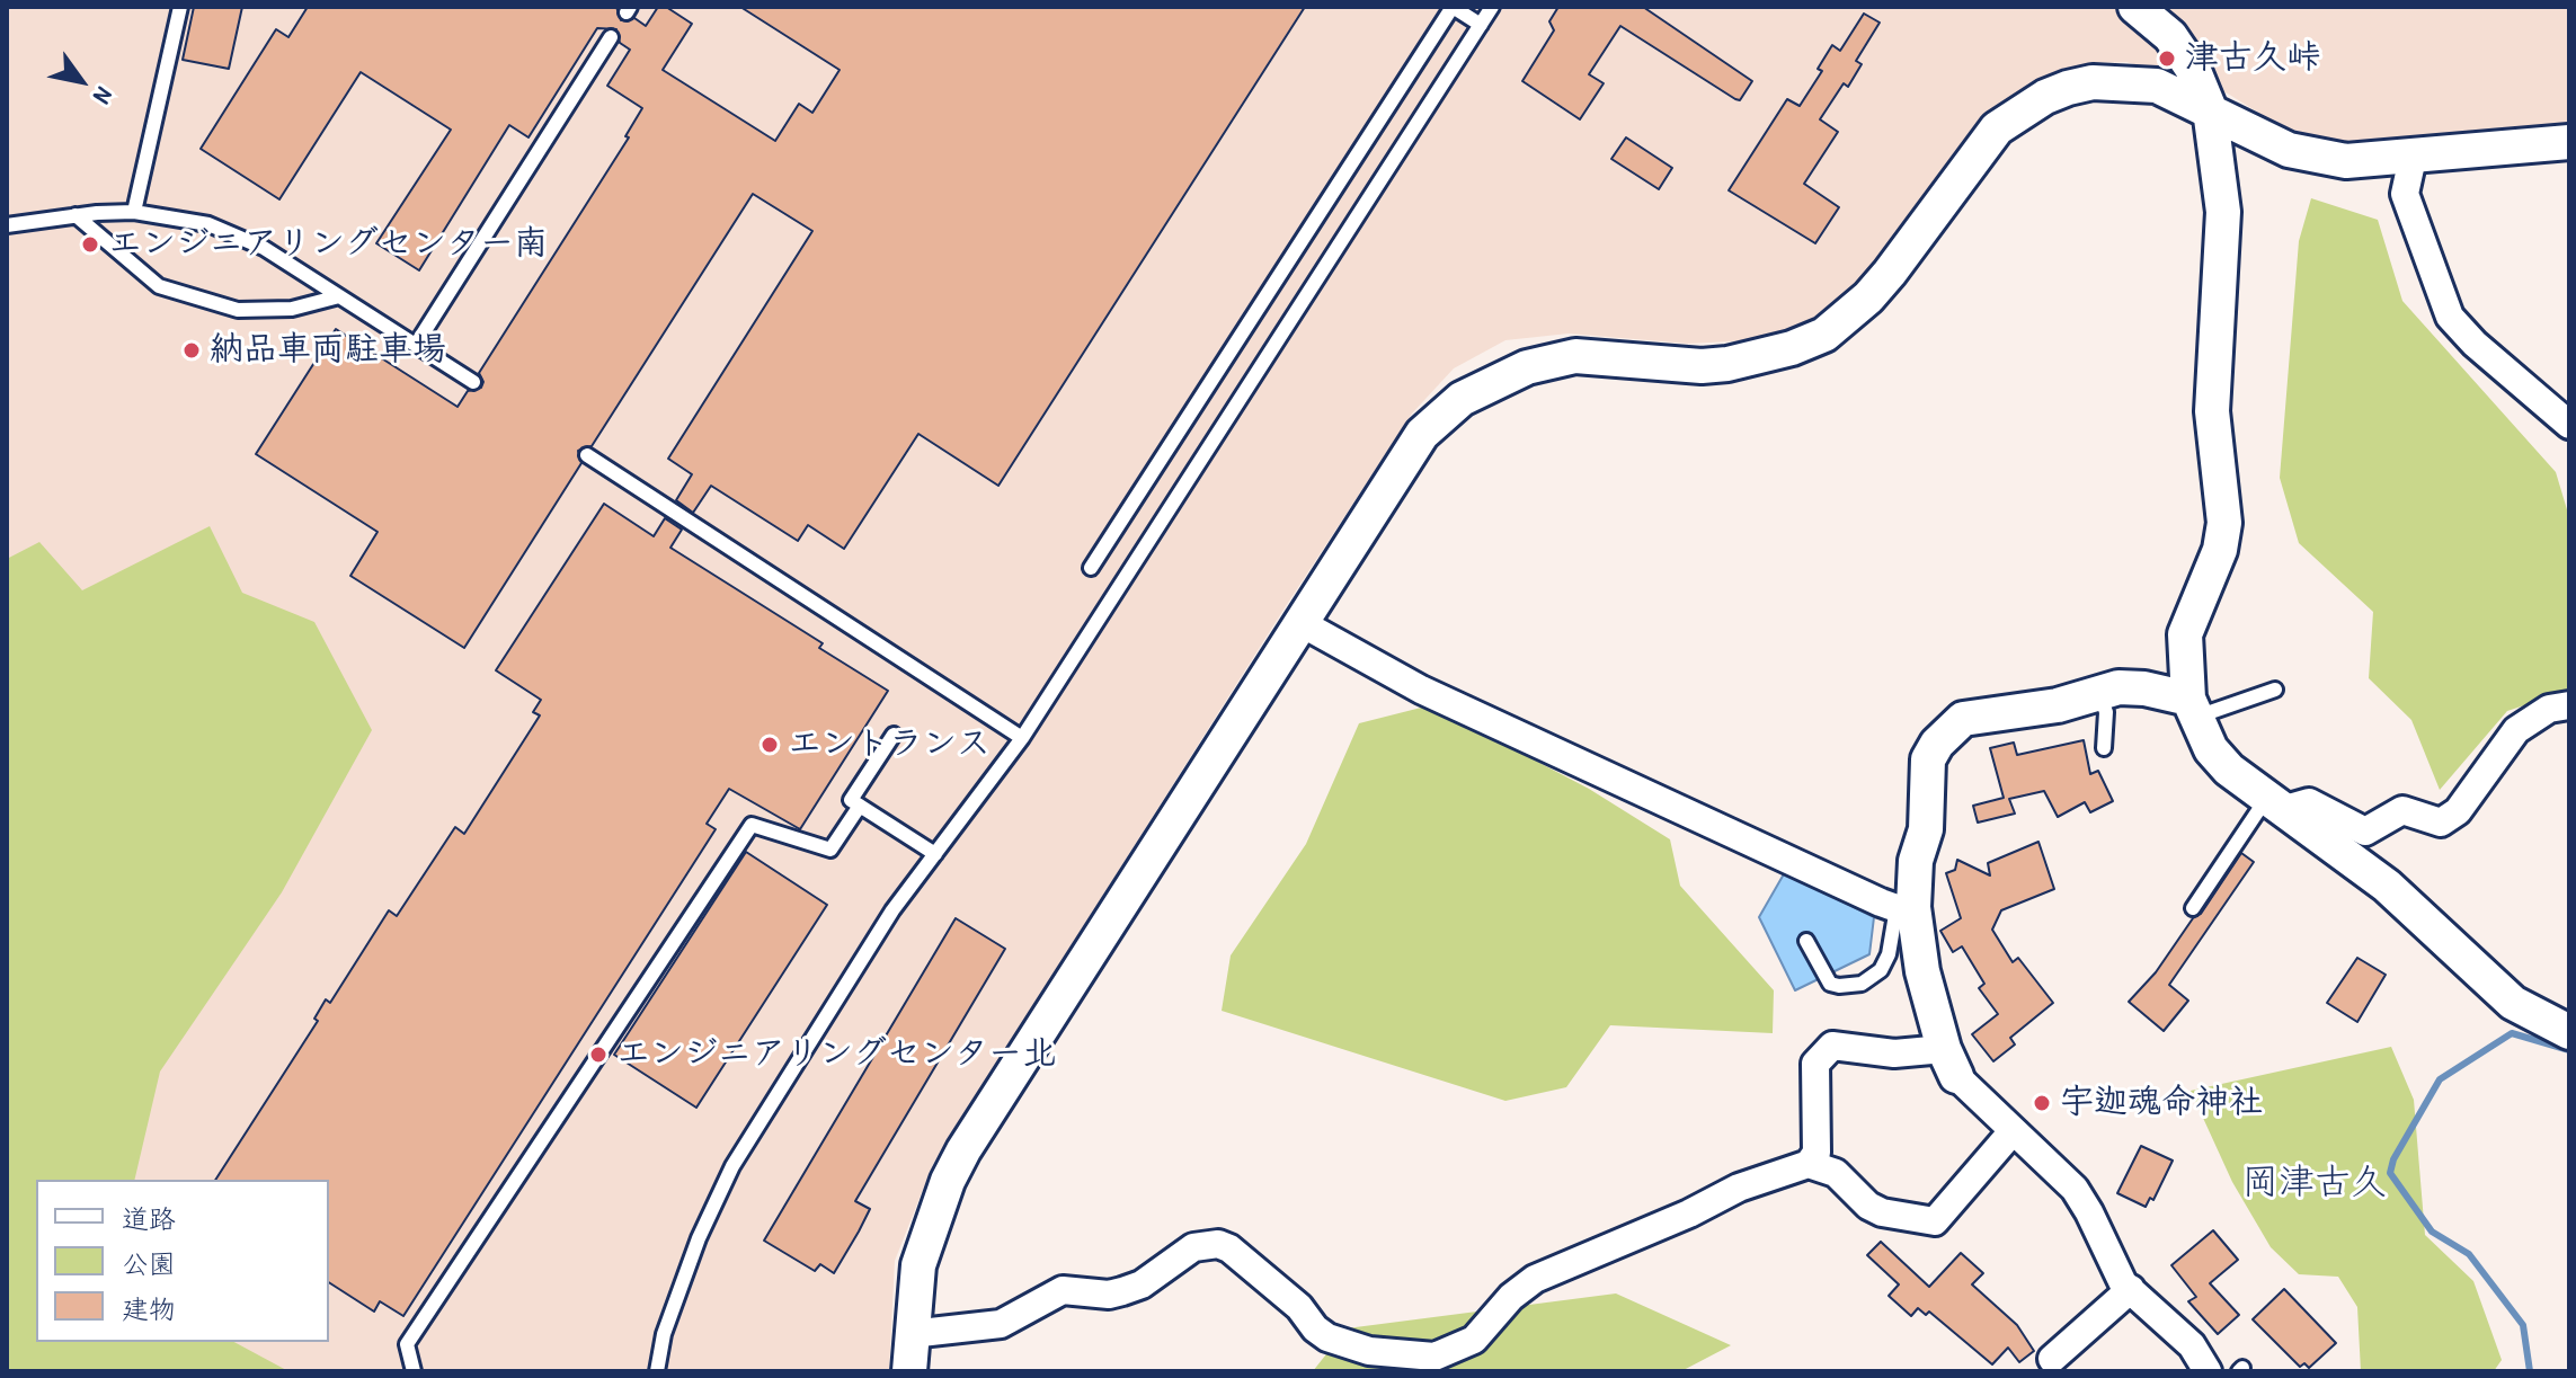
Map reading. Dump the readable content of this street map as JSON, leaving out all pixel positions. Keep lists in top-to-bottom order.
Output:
{
  "districts": ["岡津古久"],
  "places": [
    "津古久峠",
    "エンジニアリングセンター南",
    "納品車両駐車場",
    "エントランス",
    "エンジニアリングセンター北",
    "宇迦魂命神社"
  ],
  "legend": ["道路", "公園", "建物"],
  "north": "bottom right"
}
